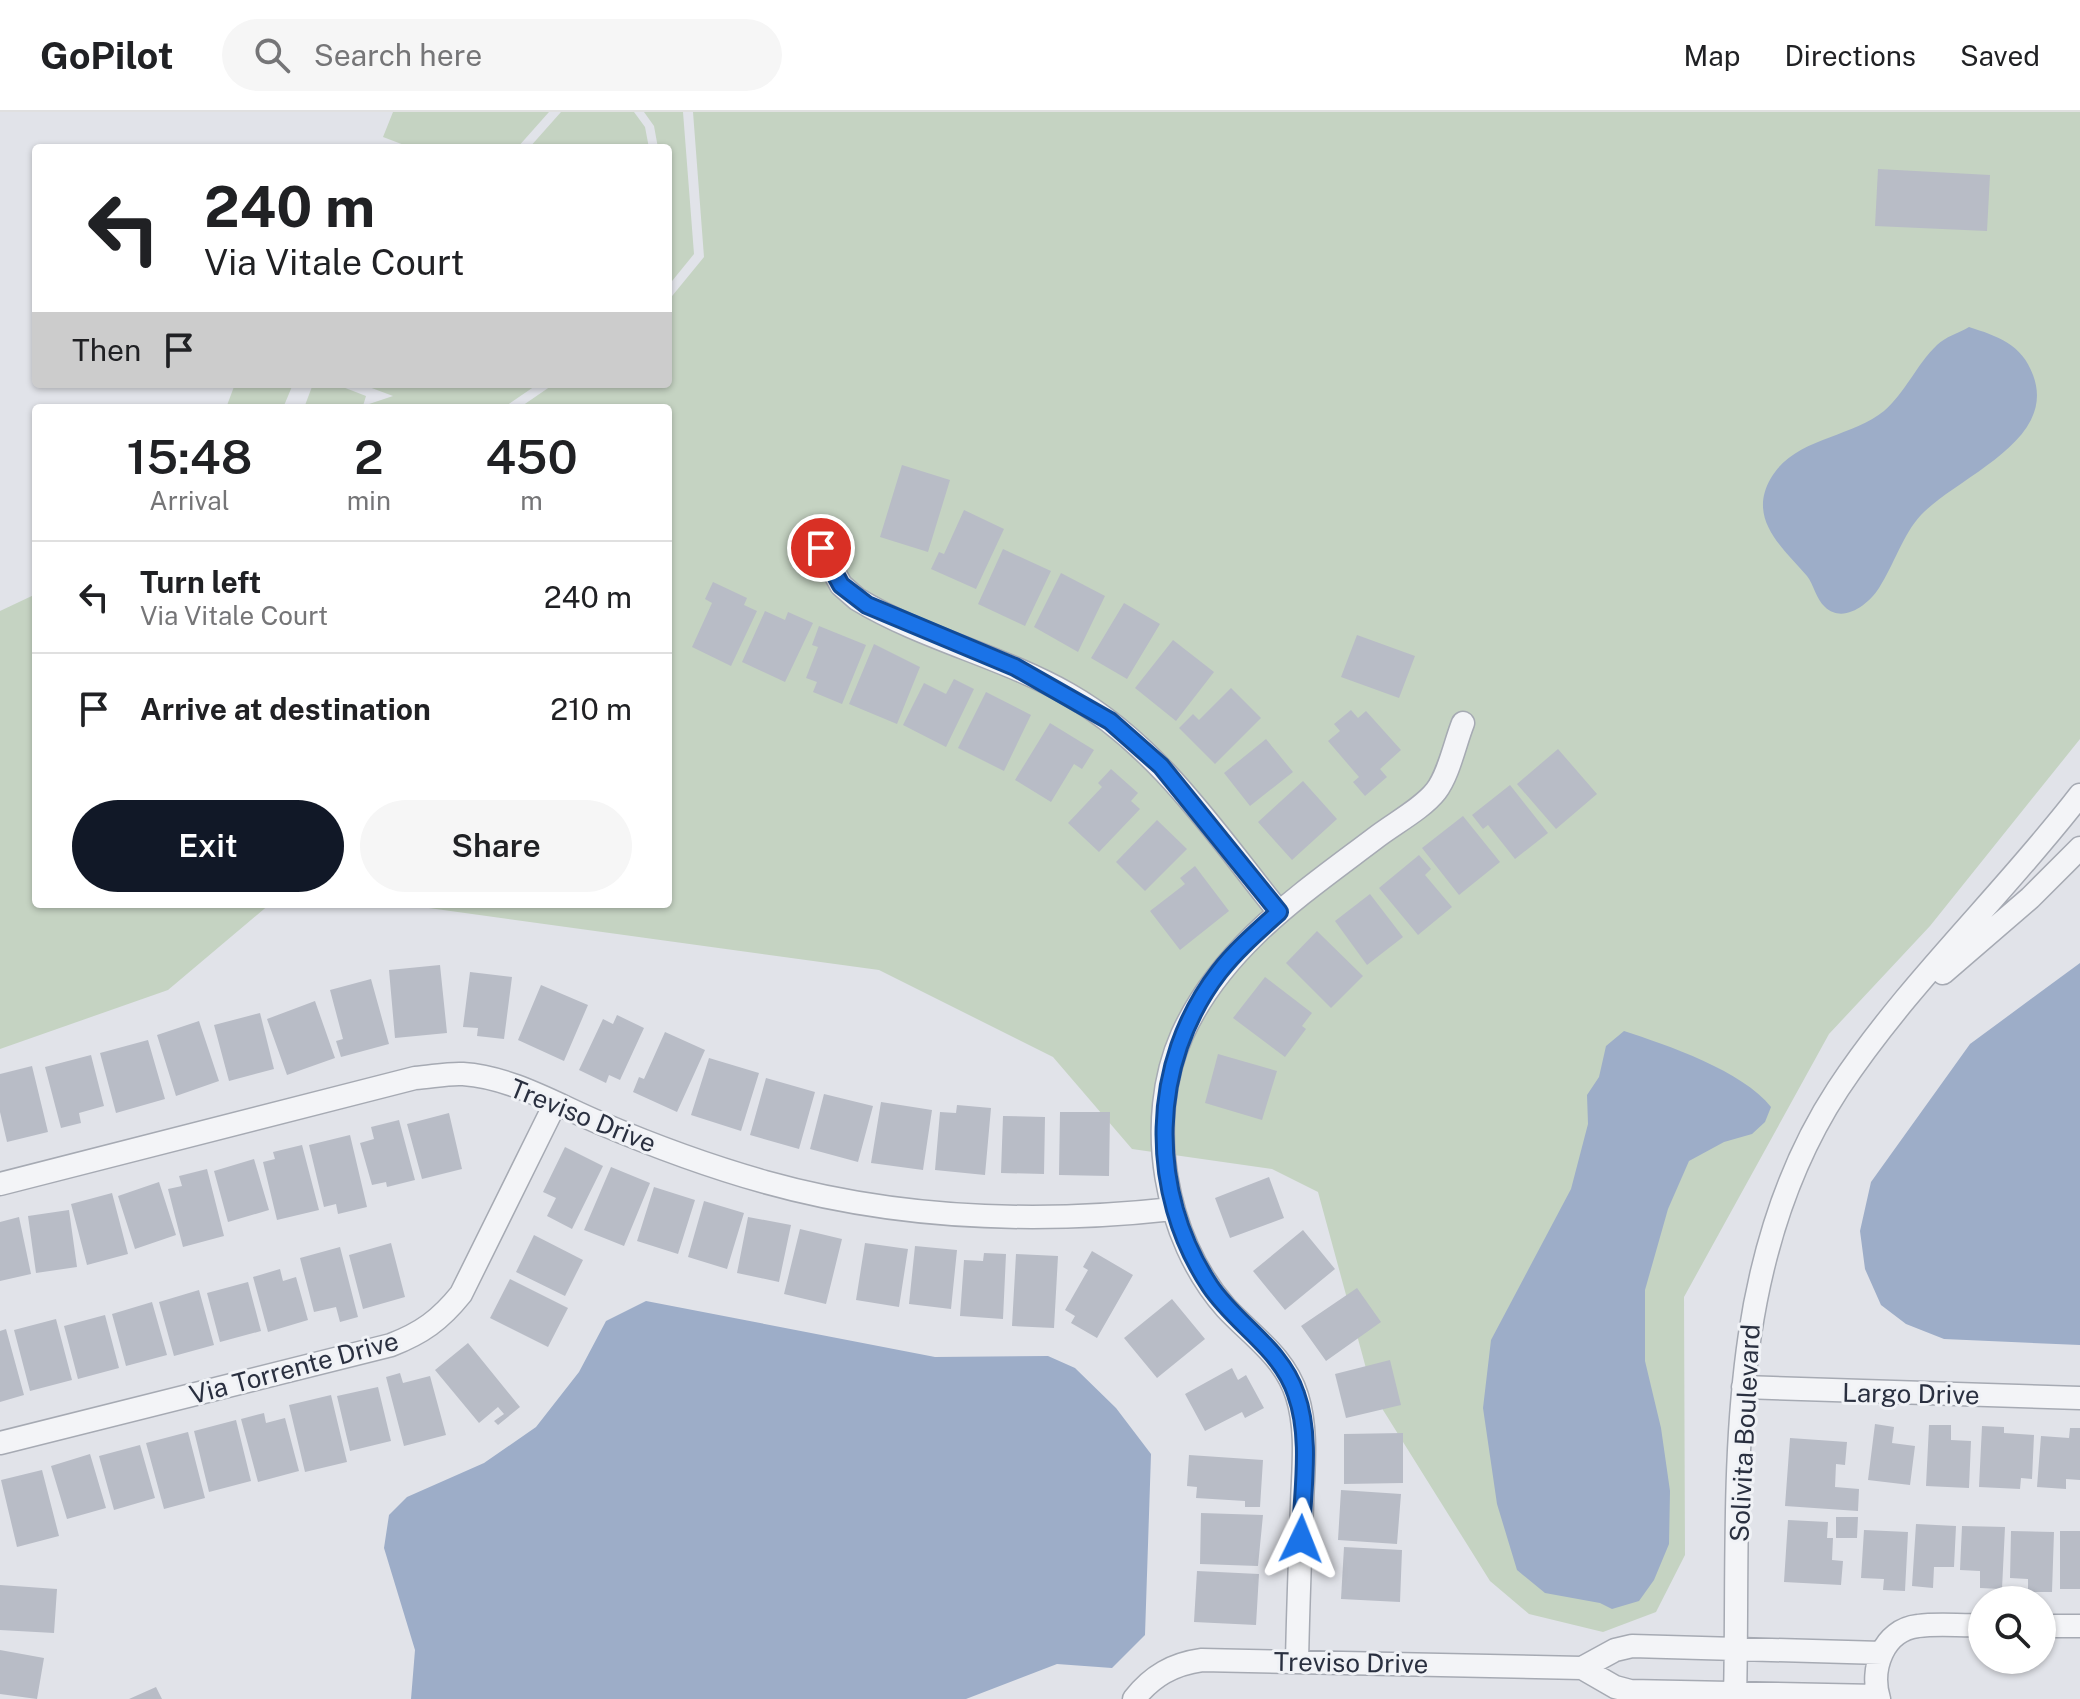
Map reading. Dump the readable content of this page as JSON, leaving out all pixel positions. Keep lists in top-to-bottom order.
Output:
{
  "streets": {
    "street": [
      "Treviso Drive",
      "Via Torrente Drive",
      "Largo Drive",
      "Solivita Boulevard"
    ]
  },
  "crossings": [
    ["Treviso Drive", "Via Torrente Drive"],
    ["Treviso Drive", "Solivita Boulevard"],
    ["Largo Drive", "Solivita Boulevard"]
  ],
  "page": {
    "header": "GoPilot",
    "search": "Search here",
    "nav": ["Map", "Directions", "Saved"],
    "turn": ["240 m", "Via Vitale Court"],
    "then": "Then",
    "eta": [
      "15:48",
      "Arrival",
      "2",
      "min",
      "450",
      "m"
    ],
    "list": [
      {
        "name": "Turn left",
        "note": "Via Vitale Court",
        "value": "240 m"
      },
      {
        "name": "Arrive at destination",
        "value": "210 m"
      }
    ],
    "buttons": ["Exit", "Share"]
  }
}
